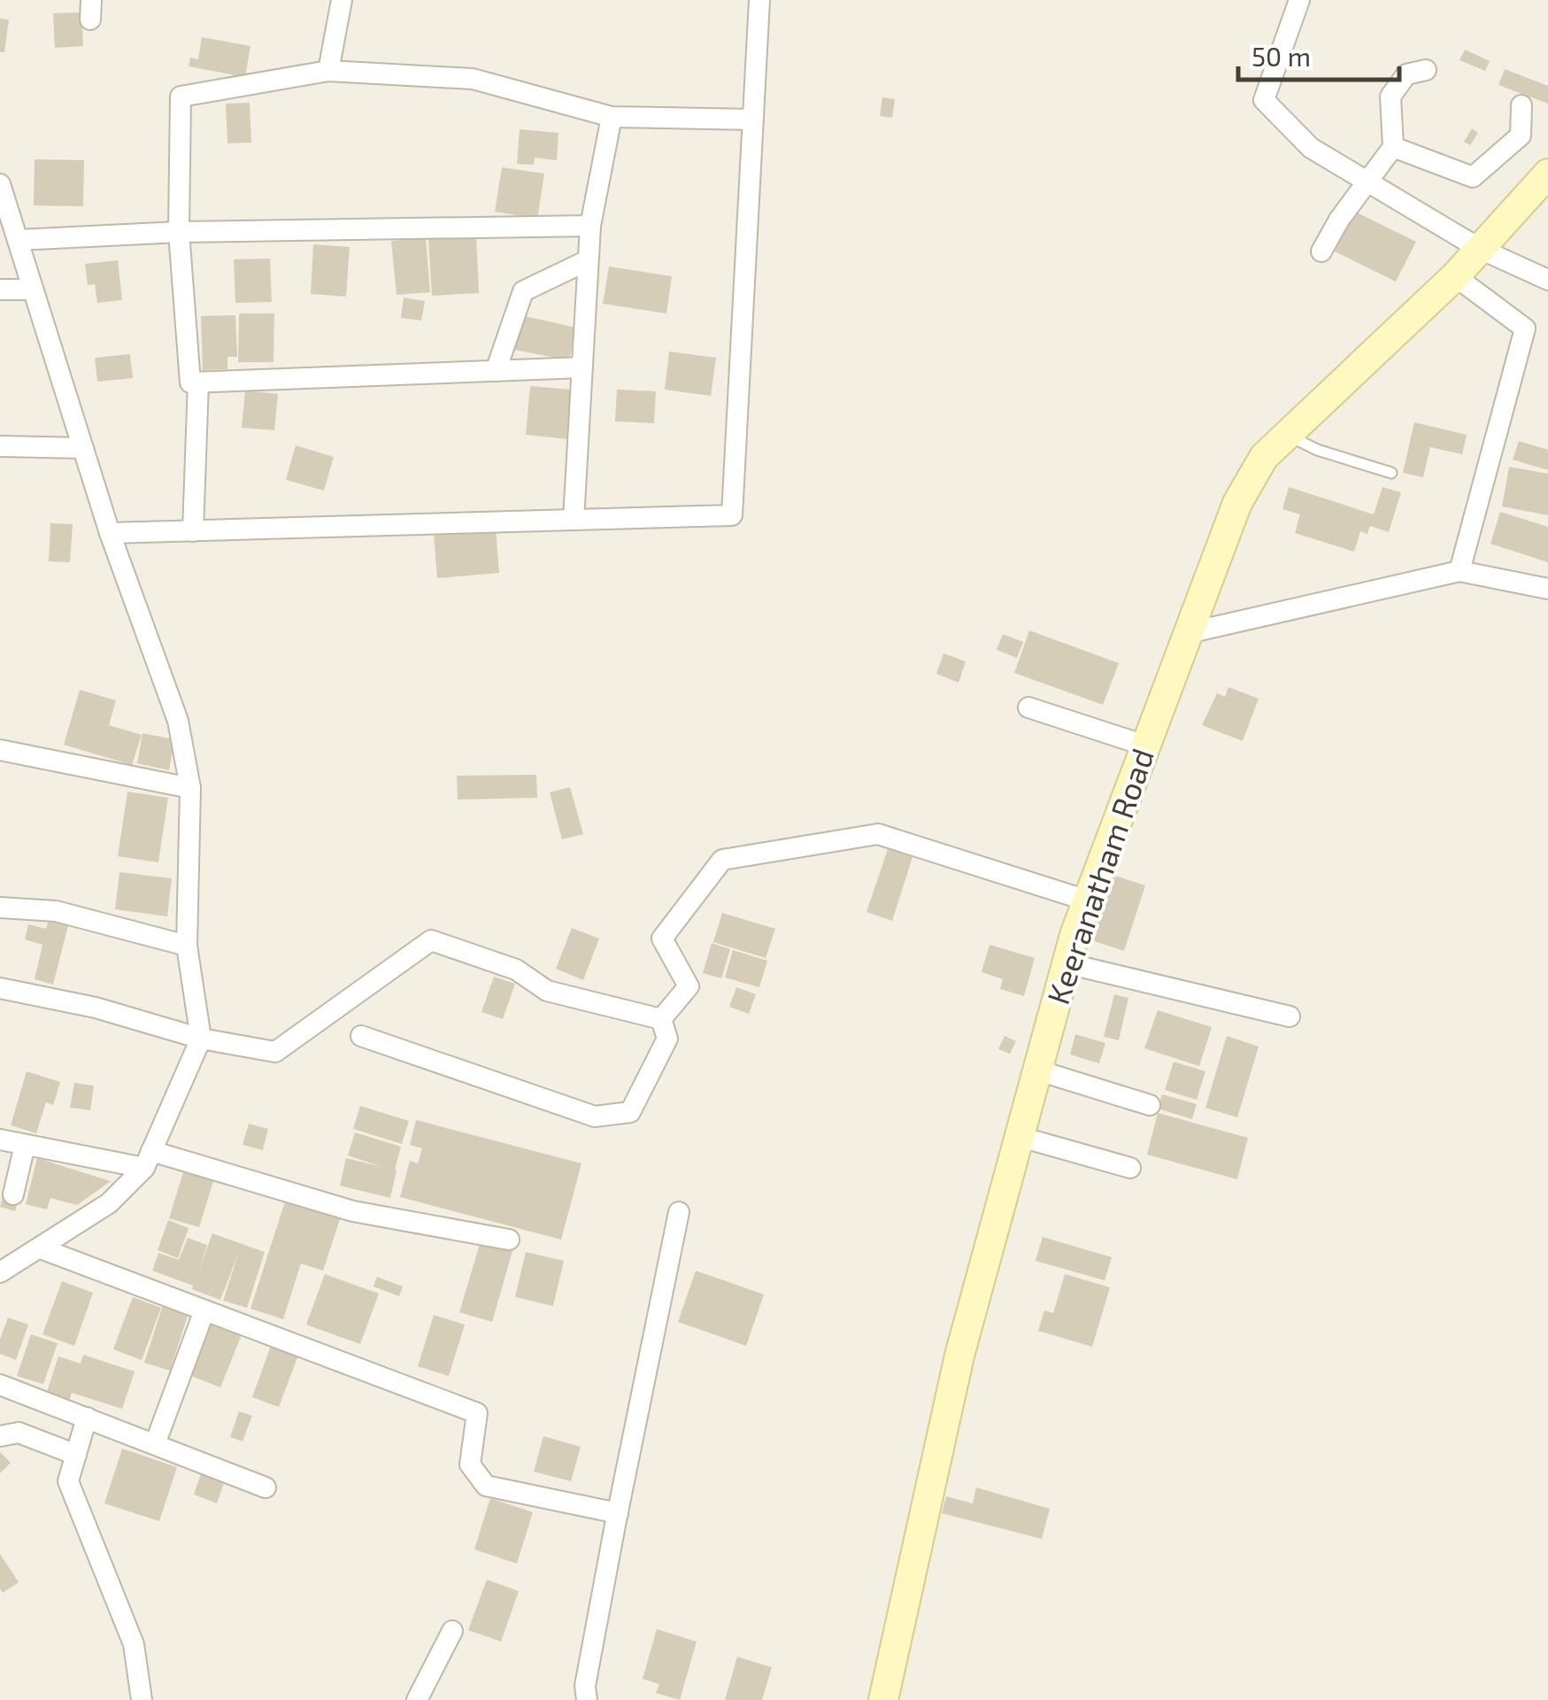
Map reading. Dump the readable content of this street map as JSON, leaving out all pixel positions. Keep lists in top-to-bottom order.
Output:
{
  "streets": {
    "street": ["Keeranatham Road"]
  },
  "scale_bar": "50 m"
}
